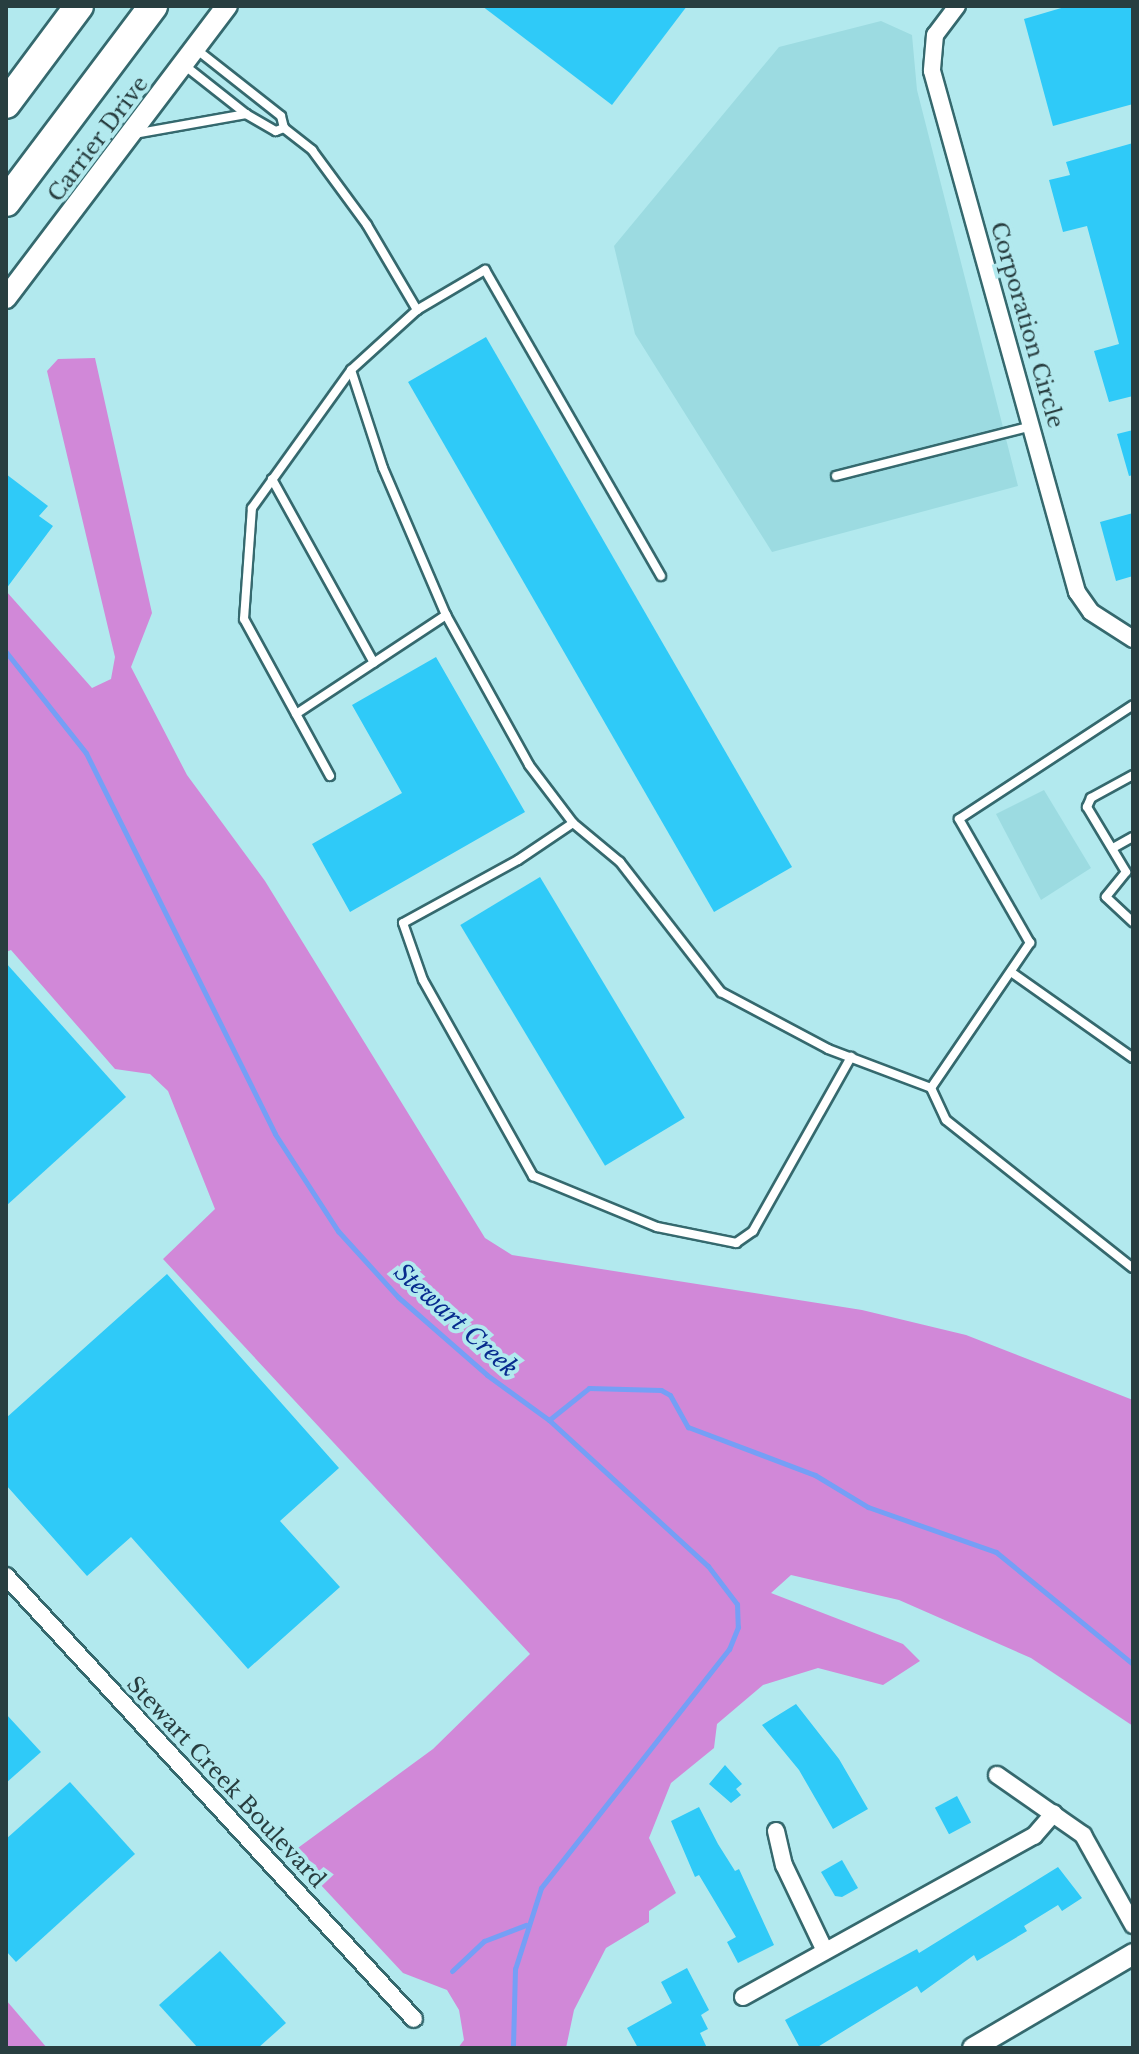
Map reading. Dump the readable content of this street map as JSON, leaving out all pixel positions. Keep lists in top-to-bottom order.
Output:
{
  "streets": {
    "street": ["Carrier Drive", "Corporation Circle", "Stewart Creek Boulevard"]
  },
  "water": ["Stewart Creek"]
}
